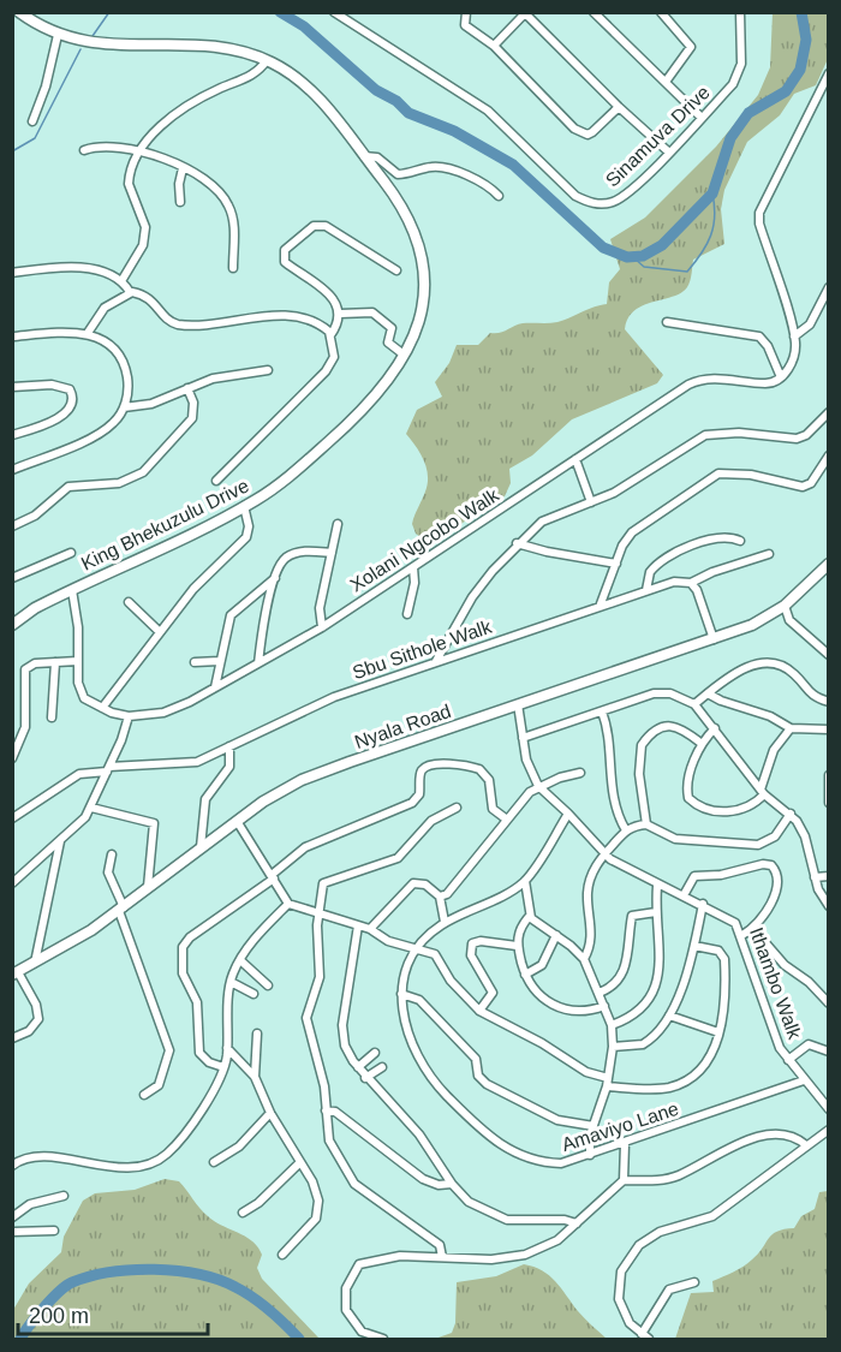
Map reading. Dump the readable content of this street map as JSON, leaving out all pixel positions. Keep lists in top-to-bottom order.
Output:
{
  "streets": {
    "street": [
      "Sinamuva Drive",
      "King Bhekuzulu Drive",
      "Xolani Ngcobo Walk",
      "Sbu Sithole Walk",
      "Nyala Road",
      "Ithambo Walk",
      "Amaviyo Lane"
    ]
  },
  "crossings": [
    ["Nyala Road", "Ithambo Walk"],
    ["Ithambo Walk", "Amaviyo Lane"]
  ],
  "scale_bar": "200 m"
}
